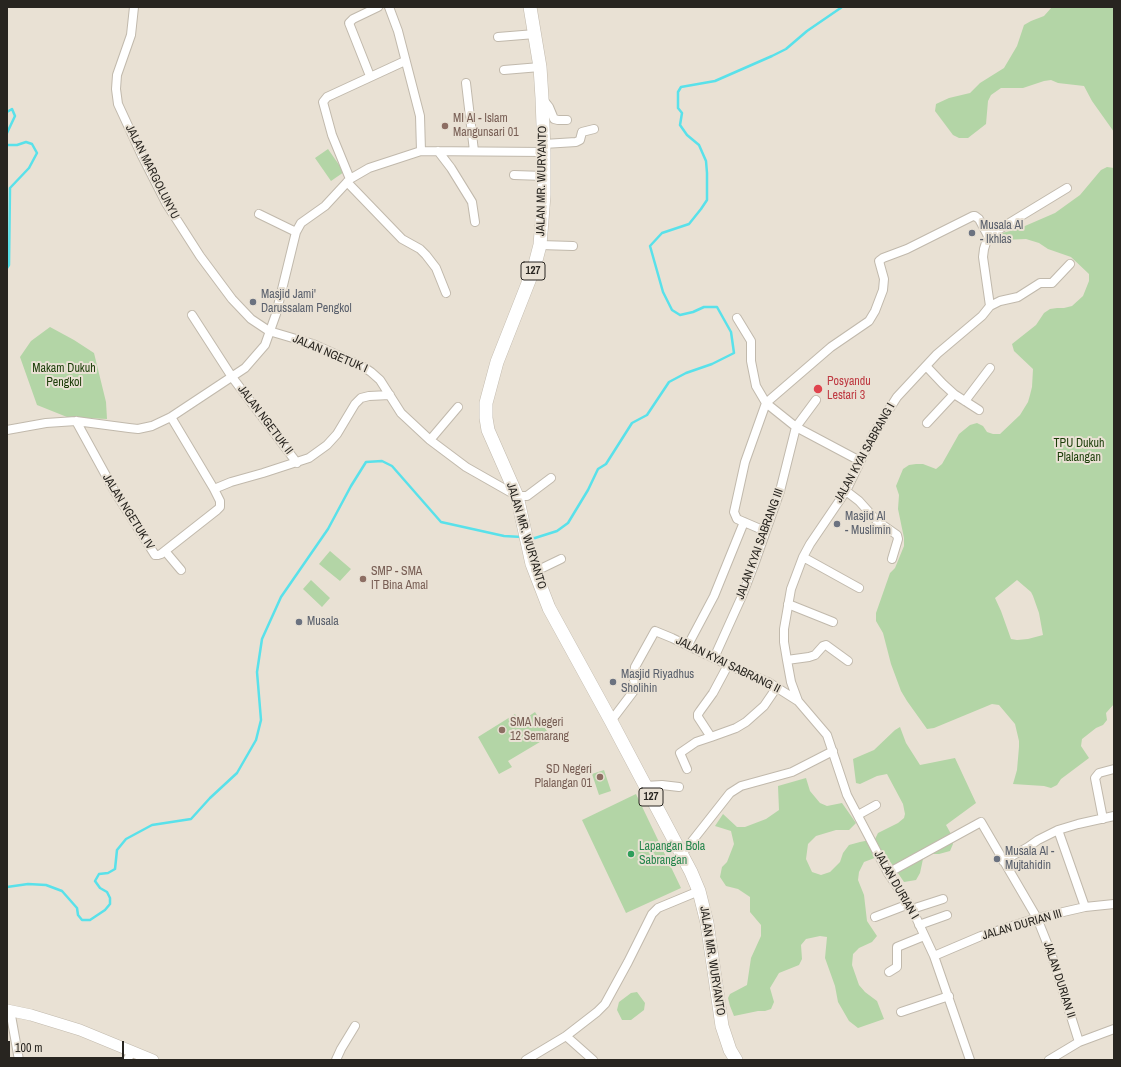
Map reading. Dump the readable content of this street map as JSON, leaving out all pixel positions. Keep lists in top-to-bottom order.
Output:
{
  "streets": {
    "main road": ["JALAN MR. WURYANTO", "127"],
    "street": [
      "JALAN MARGOLUNYU",
      "JALAN NGETUK I",
      "JALAN NGETUK II",
      "JALAN KYAI SABRANG I",
      "JALAN NGETUK IV",
      "JALAN KYAI SABRANG III",
      "JALAN KYAI SABRANG II",
      "JALAN DURIAN I",
      "JALAN DURIAN III",
      "JALAN DURIAN II"
    ]
  },
  "crossings": [
    ["JALAN MARGOLUNYU", "JALAN NGETUK I"],
    ["JALAN MR. WURYANTO", "JALAN NGETUK I"],
    ["JALAN MR. WURYANTO", "JALAN KYAI SABRANG II"],
    ["JALAN KYAI SABRANG I", "JALAN KYAI SABRANG II"],
    ["JALAN KYAI SABRANG I", "JALAN DURIAN I"],
    ["JALAN KYAI SABRANG III", "JALAN KYAI SABRANG II"],
    ["JALAN DURIAN I", "JALAN DURIAN III"],
    ["JALAN DURIAN I", "JALAN DURIAN II"],
    ["JALAN DURIAN III", "JALAN DURIAN II"]
  ],
  "parks": ["Makam Dukuh Pengkol", "TPU Dukuh Plalangan"],
  "places": [
    "MI Al - Islam Mangunsari 01",
    "Musala Al - Ikhlas",
    "Masjid Jami' Darussalam Pengkol",
    "Posyandu Lestari 3",
    "Masjid Al - Muslimin",
    "SMP - SMA IT Bina Amal",
    "Musala",
    "Masjid Riyadhus Sholihin",
    "SMA Negeri 12 Semarang",
    "SD Negeri Plalangan 01",
    "Lapangan Bola Sabrangan",
    "Musala Al - Mujtahidin"
  ],
  "scale_bar": "100 m"
}
